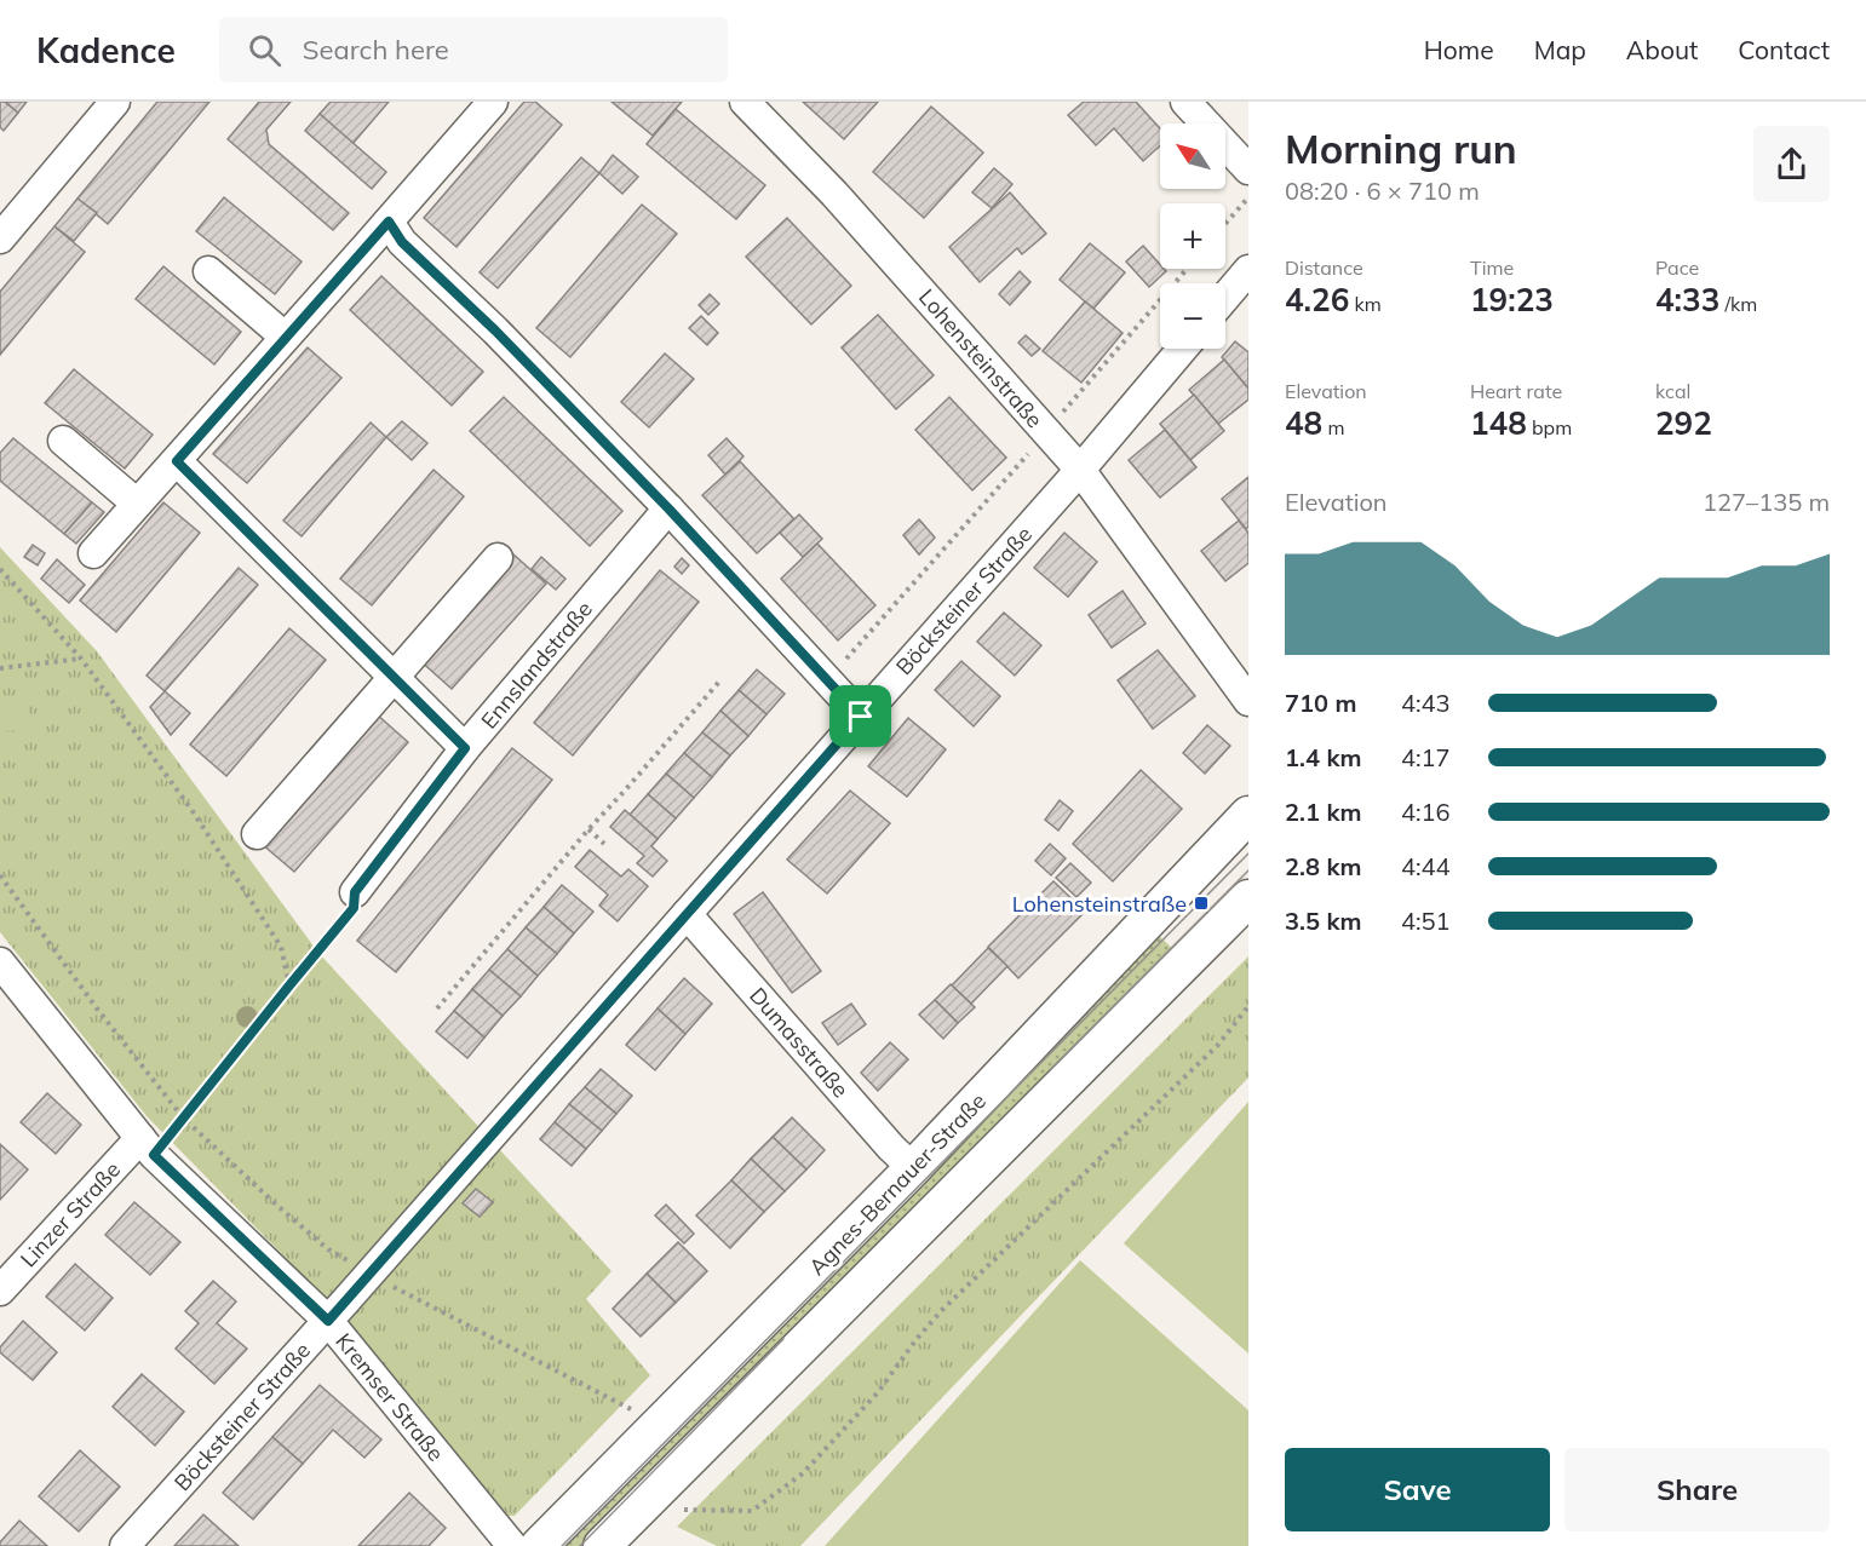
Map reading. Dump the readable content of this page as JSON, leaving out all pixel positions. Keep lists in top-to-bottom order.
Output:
{
  "streets": {
    "main road": ["Agnes-Bernauer-Straße"],
    "street": [
      "Lohensteinstraße",
      "Böcksteiner Straße",
      "Ennslandstraße",
      "Dumasstraße",
      "Linzer Straße",
      "Kremser Straße"
    ]
  },
  "crossings": [
    ["Lohensteinstraße", "Böcksteiner Straße"],
    ["Böcksteiner Straße", "Dumasstraße"],
    ["Böcksteiner Straße", "Kremser Straße"],
    ["Dumasstraße", "Agnes-Bernauer-Straße"],
    ["Linzer Straße", "Kremser Straße"]
  ],
  "places": {
    "transit": ["Lohensteinstraße"]
  },
  "north": "top left",
  "page": {
    "header": "Kadence",
    "search": "Search here",
    "nav": [
      "Home",
      "Map",
      "About",
      "Contact"
    ],
    "heading": ["Morning run", "08:20 · 6 × 710 m"],
    "map_buttons": ["+", "−"],
    "stats": [
      ["Distance", "4.26 km"],
      ["Time", "19:23"],
      ["Pace", "4:33 /km"],
      ["Elevation", "48 m"],
      ["Heart rate", "148 bpm"],
      ["kcal", "292"]
    ],
    "chart": ["Elevation", "127–135 m"],
    "list": [
      {
        "name": "710 m",
        "note": "4:43"
      },
      {
        "name": "1.4 km",
        "note": "4:17"
      },
      {
        "name": "2.1 km",
        "note": "4:16"
      },
      {
        "name": "2.8 km",
        "note": "4:44"
      },
      {
        "name": "3.5 km",
        "note": "4:51"
      }
    ],
    "buttons": ["Save", "Share"]
  }
}
